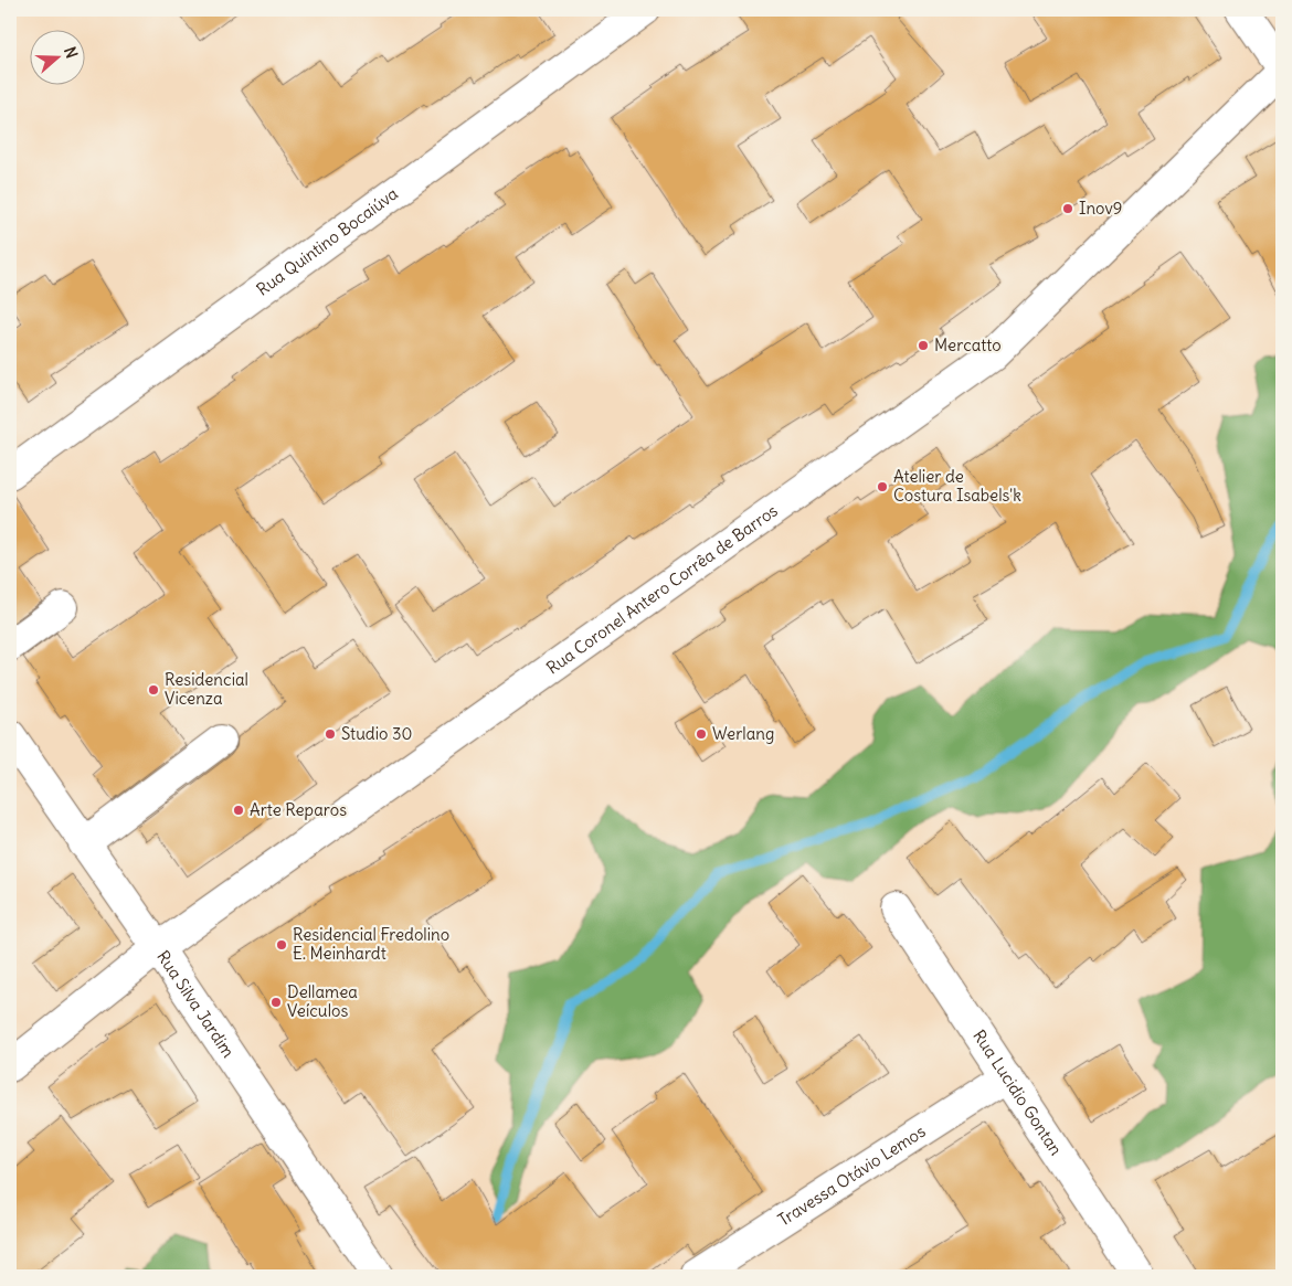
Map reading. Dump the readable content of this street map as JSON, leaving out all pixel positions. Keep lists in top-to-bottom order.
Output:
{
  "streets": {
    "street": [
      "Rua Quintino Bocaiúva",
      "Rua Coronel Antero Corrêa de Barros",
      "Rua Silva Jardim",
      "Rua Lucidio Gontan",
      "Travessa Otávio Lemos"
    ]
  },
  "crossings": [
    ["Rua Coronel Antero Corrêa de Barros", "Rua Silva Jardim"],
    ["Rua Lucidio Gontan", "Travessa Otávio Lemos"]
  ],
  "places": [
    "Inov9",
    "Mercatto",
    "Atelier de Costura Isabels'k",
    "Residencial Vicenza",
    "Studio 30",
    "Werlang",
    "Arte Reparos",
    "Residencial Fredolino E. Meinhardt",
    "Dellamea Veículos"
  ],
  "north": "right"
}
